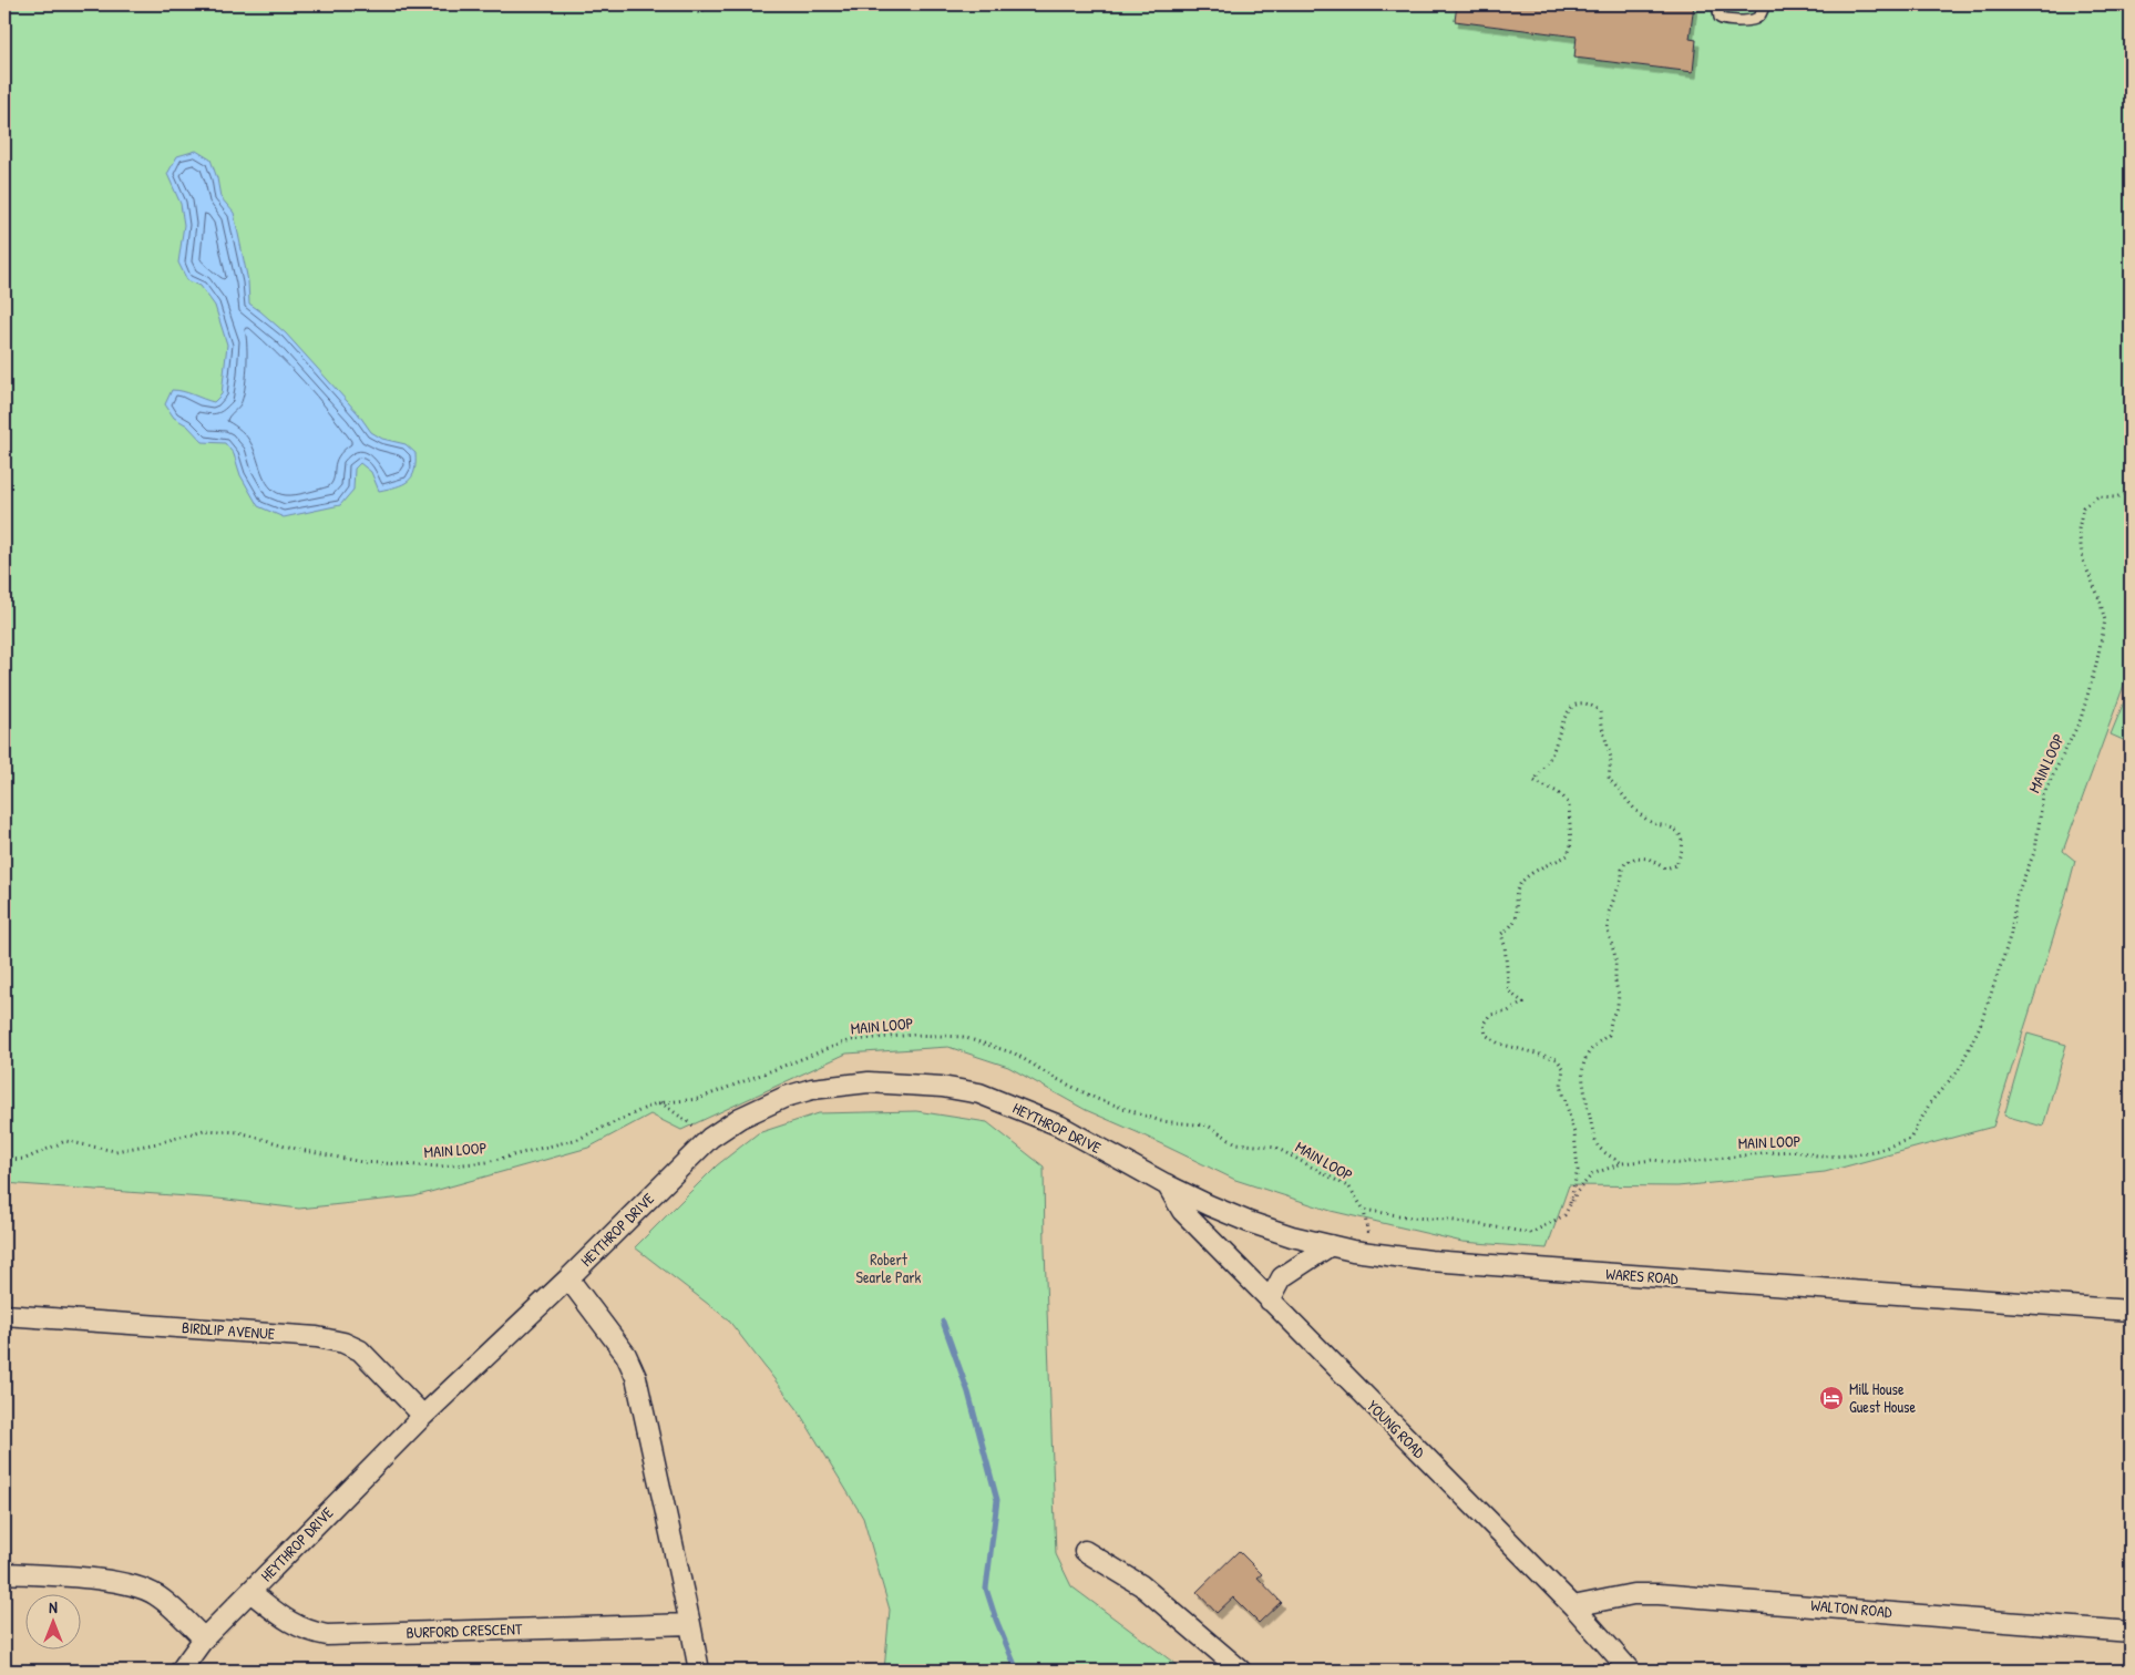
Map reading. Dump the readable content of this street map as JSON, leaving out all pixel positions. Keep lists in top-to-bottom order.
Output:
{
  "streets": {
    "street": [
      "HEYTHROP DRIVE",
      "WARES ROAD",
      "BIRDLIP AVENUE",
      "YOUNG ROAD",
      "WALTON ROAD",
      "BURFORD CRESCENT"
    ],
    "path": ["MAIN LOOP"]
  },
  "crossings": [
    ["HEYTHROP DRIVE", "WARES ROAD"],
    ["HEYTHROP DRIVE", "BIRDLIP AVENUE"],
    ["HEYTHROP DRIVE", "YOUNG ROAD"],
    ["HEYTHROP DRIVE", "BURFORD CRESCENT"],
    ["WARES ROAD", "YOUNG ROAD"],
    ["YOUNG ROAD", "WALTON ROAD"]
  ],
  "parks": ["Robert Searle Park"],
  "places": {
    "hotel": ["Mill House Guest House"]
  },
  "north": "top"
}
